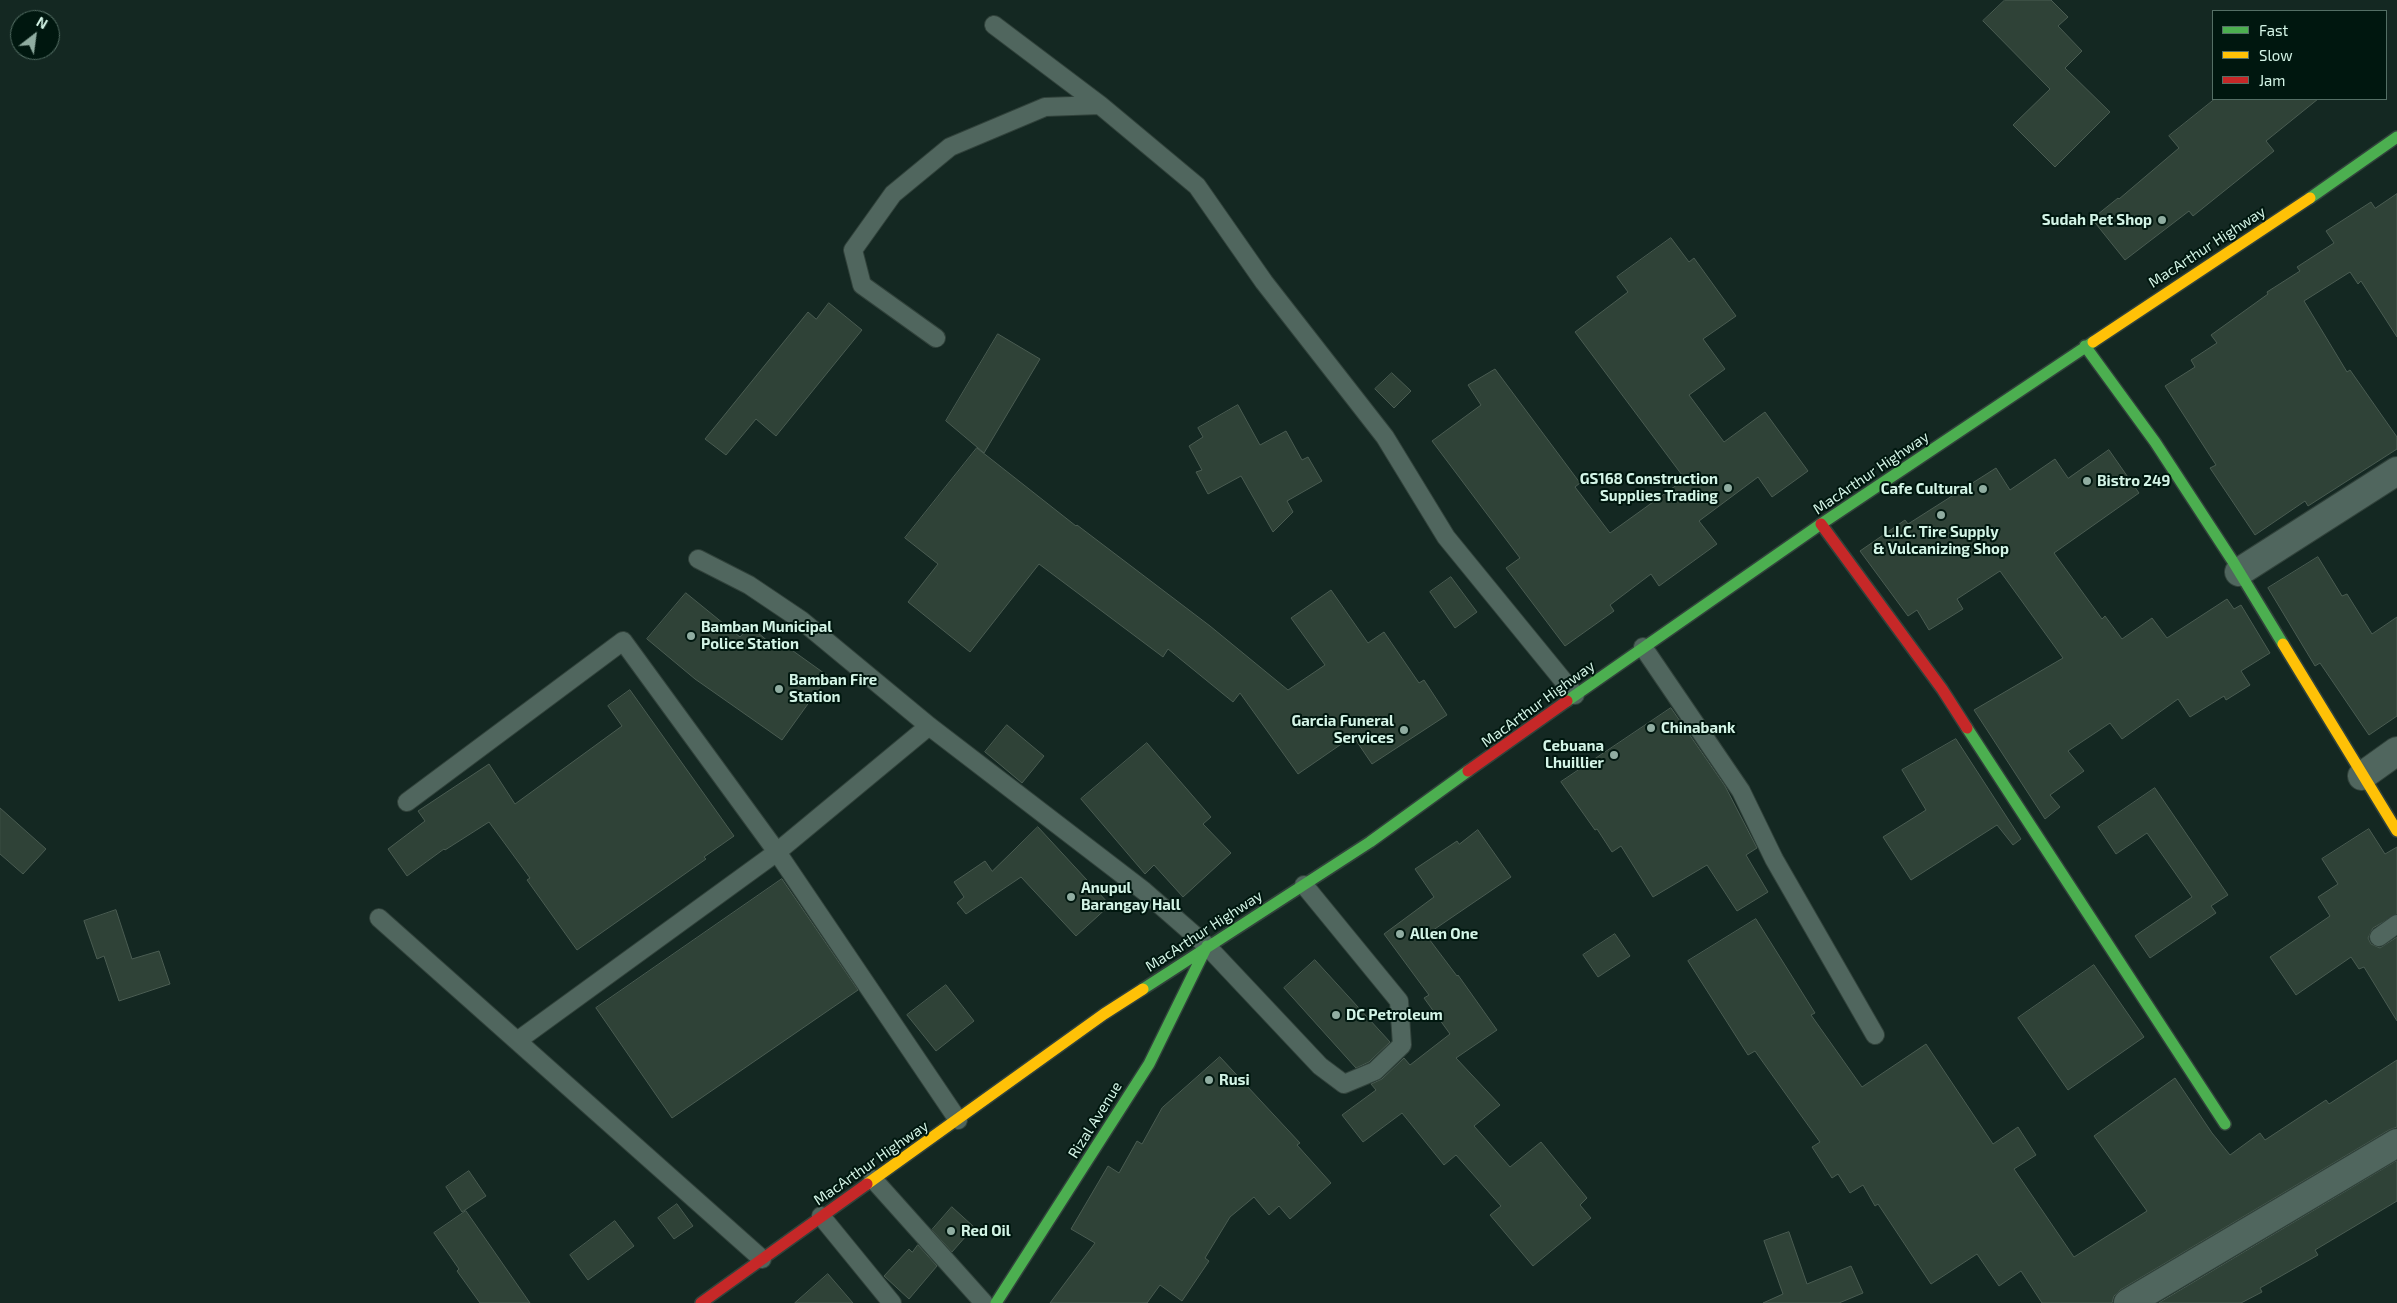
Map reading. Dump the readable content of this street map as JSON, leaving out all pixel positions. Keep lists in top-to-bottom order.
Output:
{
  "streets": {
    "main road": ["MacArthur Highway", "Rizal Avenue"]
  },
  "crossings": [
    ["MacArthur Highway", "Rizal Avenue"]
  ],
  "places": [
    "Sudah Pet Shop",
    "Bistro 249",
    "GS168 Construction Supplies Trading",
    "Cafe Cultural",
    "L.I.C. Tire Supply & Vulcanizing Shop",
    "Bamban Municipal Police Station",
    "Bamban Fire Station",
    "Chinabank",
    "Garcia Funeral Services",
    "Cebuana Lhuillier",
    "Anupul Barangay Hall",
    "Allen One",
    "DC Petroleum",
    "Rusi",
    "Red Oil"
  ],
  "legend": ["Fast", "Slow", "Jam"],
  "north": "top right"
}
